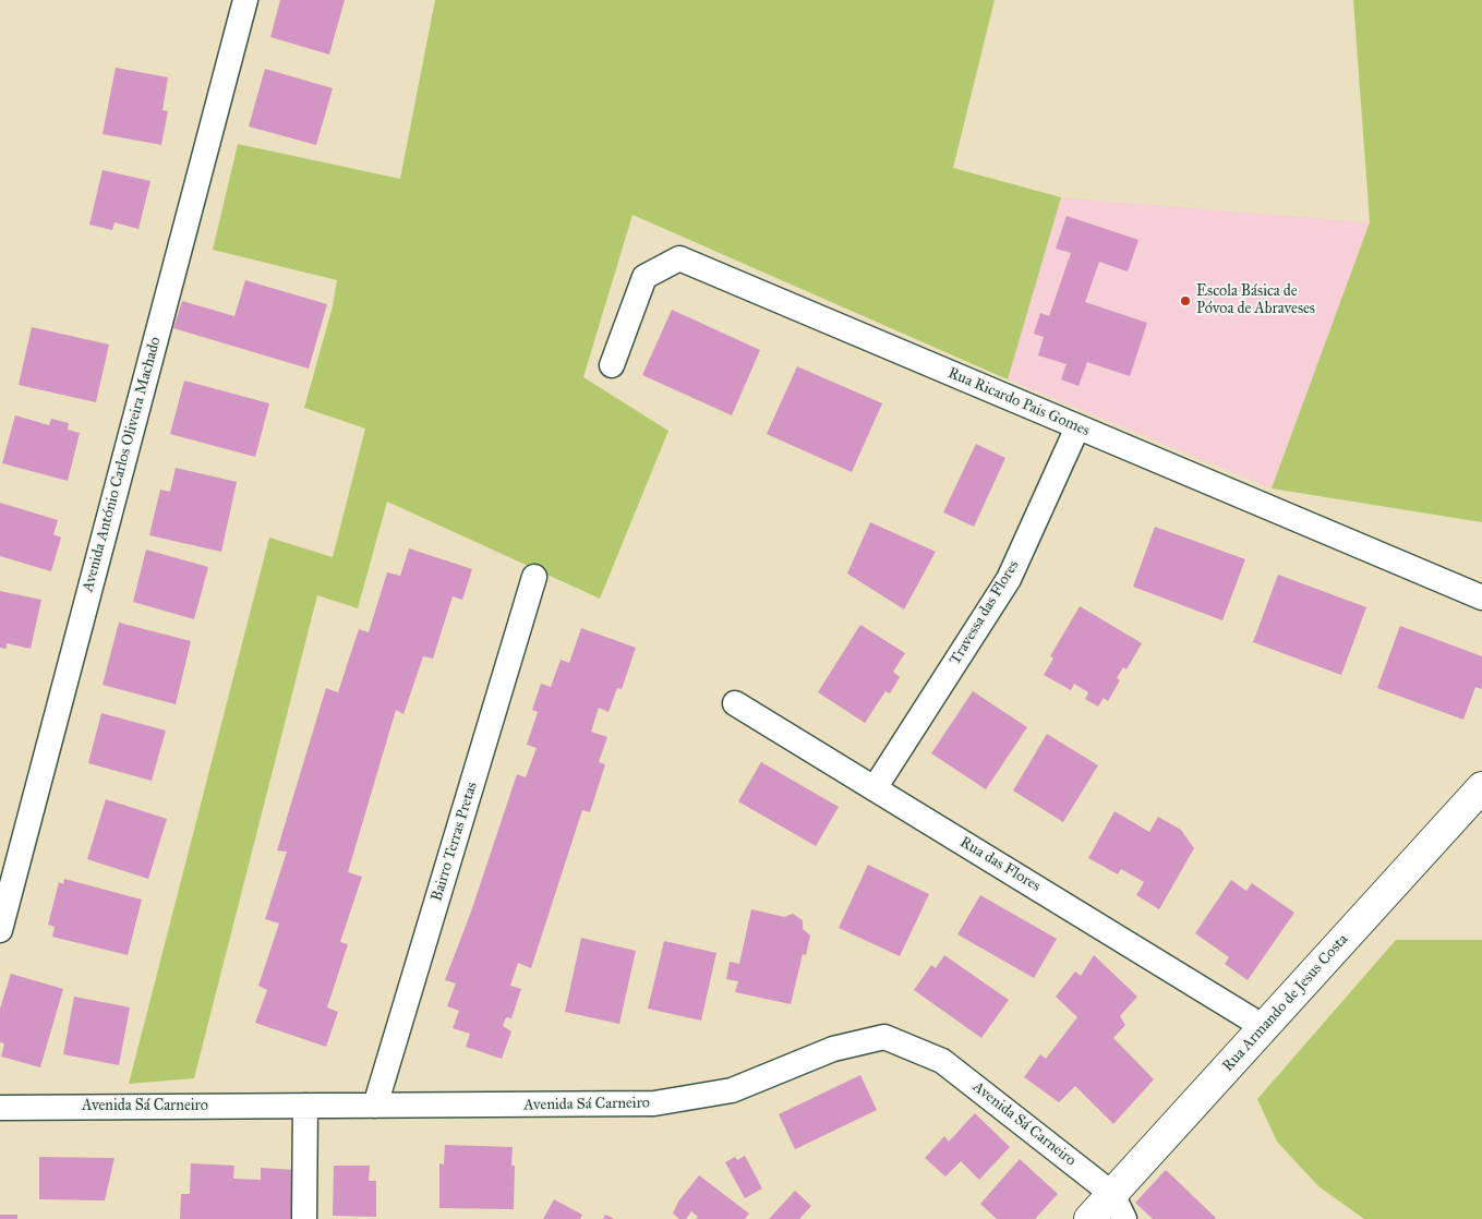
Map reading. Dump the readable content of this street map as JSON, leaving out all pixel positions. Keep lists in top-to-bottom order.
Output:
{
  "streets": {
    "street": [
      "Rua Ricardo Pais Gomes",
      "Avenida António Carlos Oliveira Machado",
      "Travessa das Flores",
      "Bairro Terras Pretas",
      "Rua das Flores",
      "Rua Armando de Jesus Costa",
      "Avenida Sá Carneiro"
    ]
  },
  "crossings": [
    ["Rua Ricardo Pais Gomes", "Travessa das Flores"],
    ["Travessa das Flores", "Rua das Flores"],
    ["Bairro Terras Pretas", "Avenida Sá Carneiro"],
    ["Rua das Flores", "Rua Armando de Jesus Costa"],
    ["Rua Armando de Jesus Costa", "Avenida Sá Carneiro"]
  ],
  "places": ["Escola Básica de Póvoa de Abraveses"]
}
